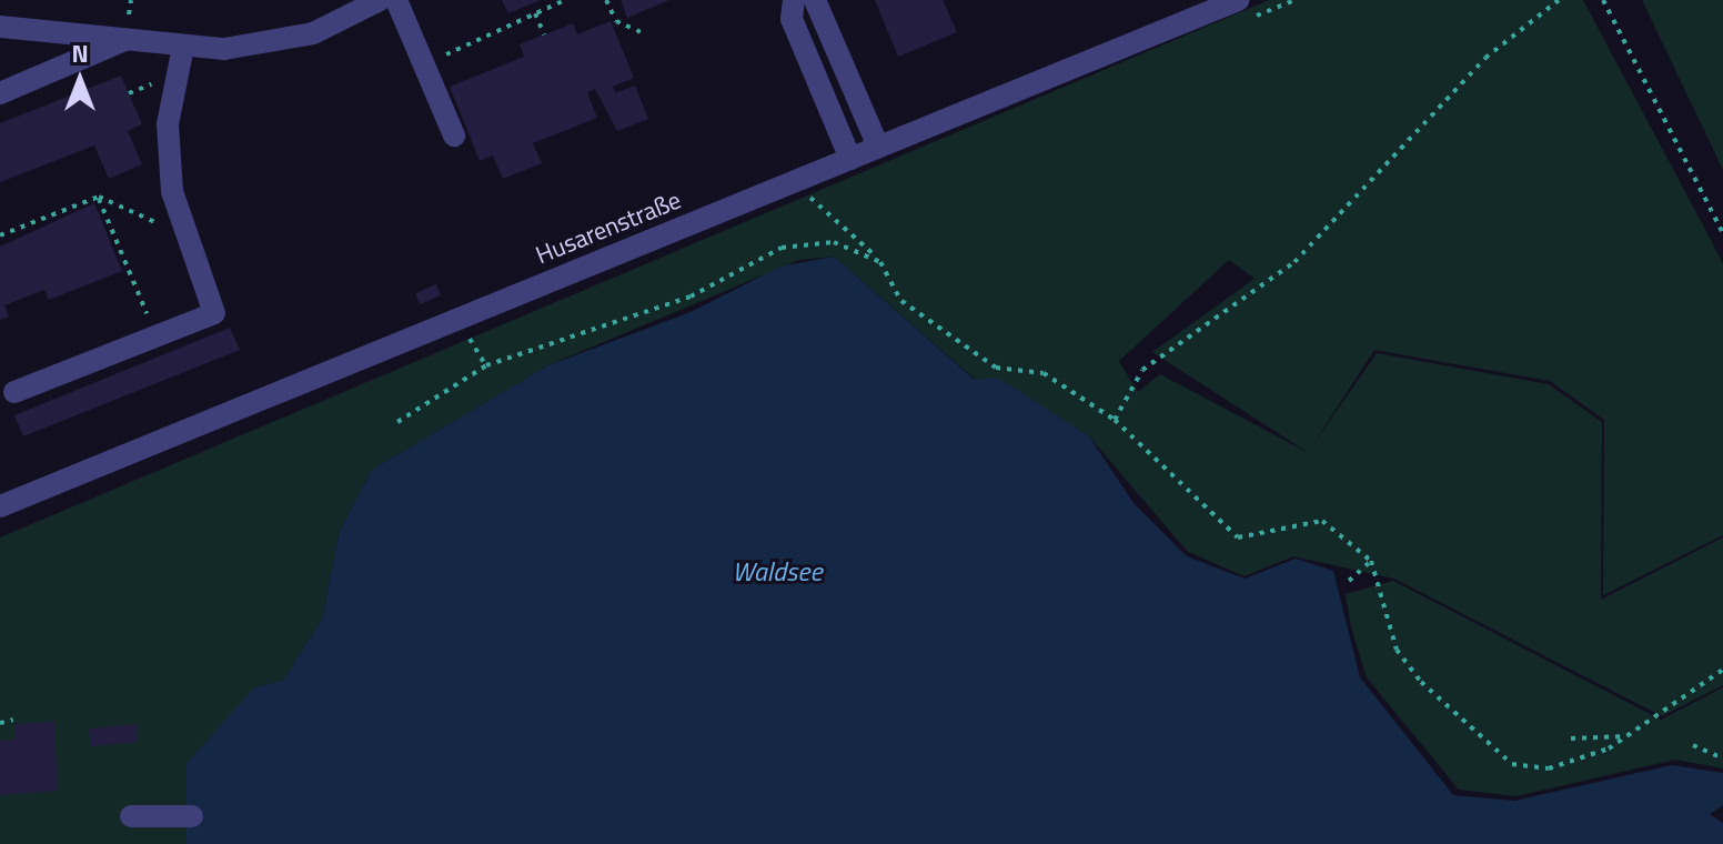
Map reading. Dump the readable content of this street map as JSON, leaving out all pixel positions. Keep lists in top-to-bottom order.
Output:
{
  "streets": {
    "street": ["Husarenstraße"]
  },
  "water": ["Waldsee"],
  "north": "top"
}
